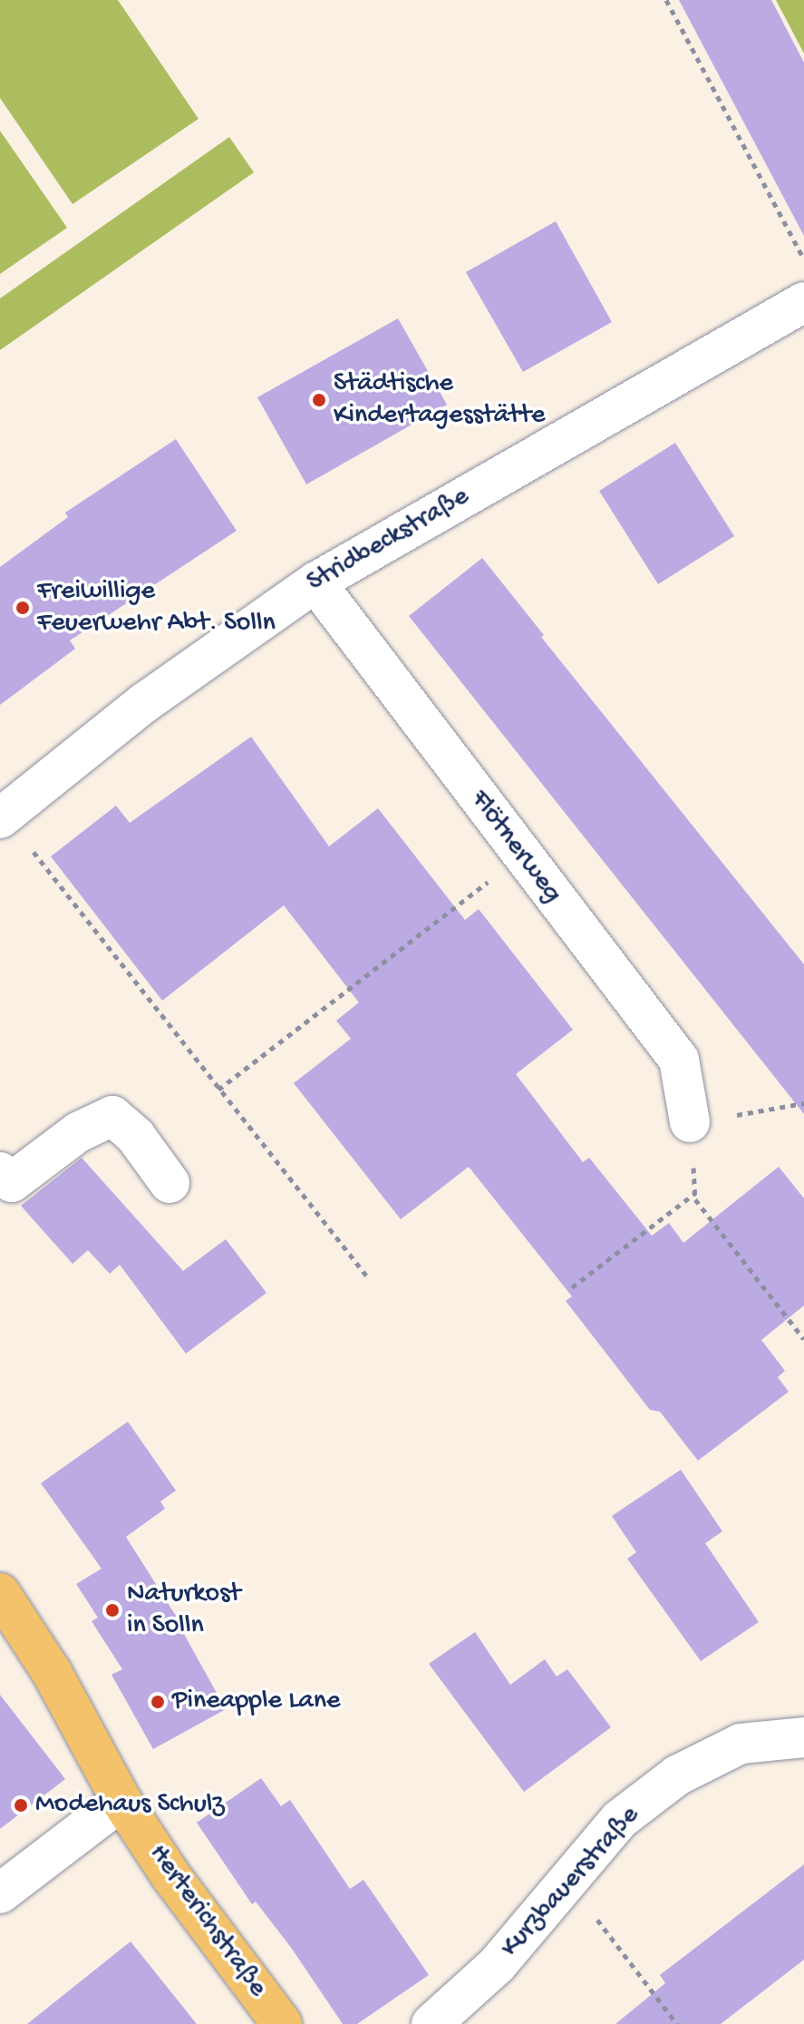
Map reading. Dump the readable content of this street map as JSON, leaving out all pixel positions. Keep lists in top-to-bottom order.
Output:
{
  "streets": {
    "main road": ["Herterichstraße"],
    "street": ["Stridbeckstraße", "Flötnerweg", "Kurzbauerstraße"]
  },
  "crossings": [
    ["Stridbeckstraße", "Flötnerweg"]
  ],
  "places": [
    "Städtische Kindertagesstätte",
    "Freiwillige Feuerwehr Abt. Solln",
    "Naturkost in Solln",
    "Pineapple Lane",
    "Modehaus Schulz"
  ]
}
